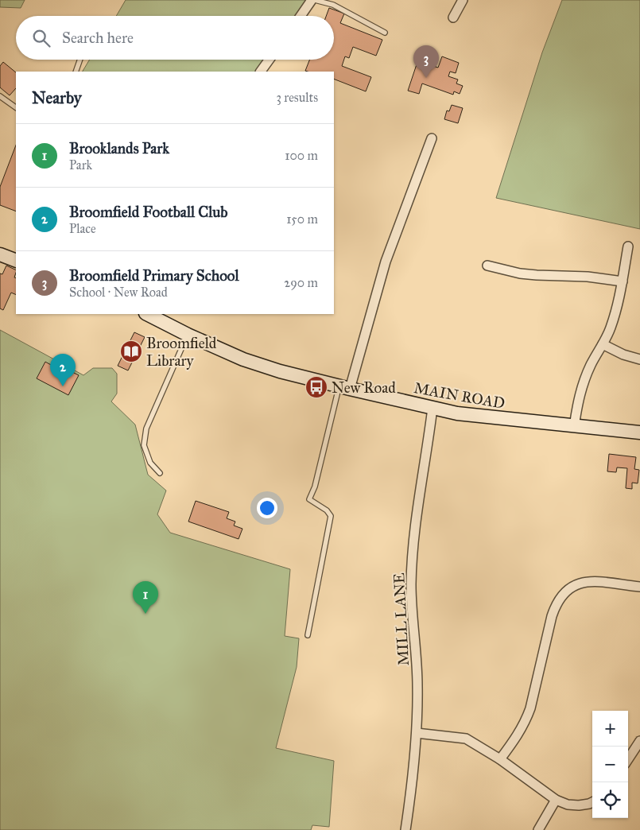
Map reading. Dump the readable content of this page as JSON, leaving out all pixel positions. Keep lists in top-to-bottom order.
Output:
{
  "streets": {
    "main road": ["MAIN ROAD"],
    "street": ["MILL LANE"]
  },
  "crossings": [
    ["MAIN ROAD", "MILL LANE"]
  ],
  "places": {
    "library": ["Broomfield Library"],
    "bus stop": ["New Road"]
  },
  "page": {
    "search": "Search here",
    "pins": ["3", "2", "1"],
    "heading": ["Nearby", "3 results"],
    "list": [
      {
        "mark": "1",
        "name": "Brooklands Park",
        "note": "Park",
        "value": "100 m"
      },
      {
        "mark": "2",
        "name": "Broomfield Football Club",
        "note": "Place",
        "value": "150 m"
      },
      {
        "mark": "3",
        "name": "Broomfield Primary School",
        "note": "School · New Road",
        "value": "290 m"
      }
    ],
    "map_buttons": ["+", "−"]
  }
}
